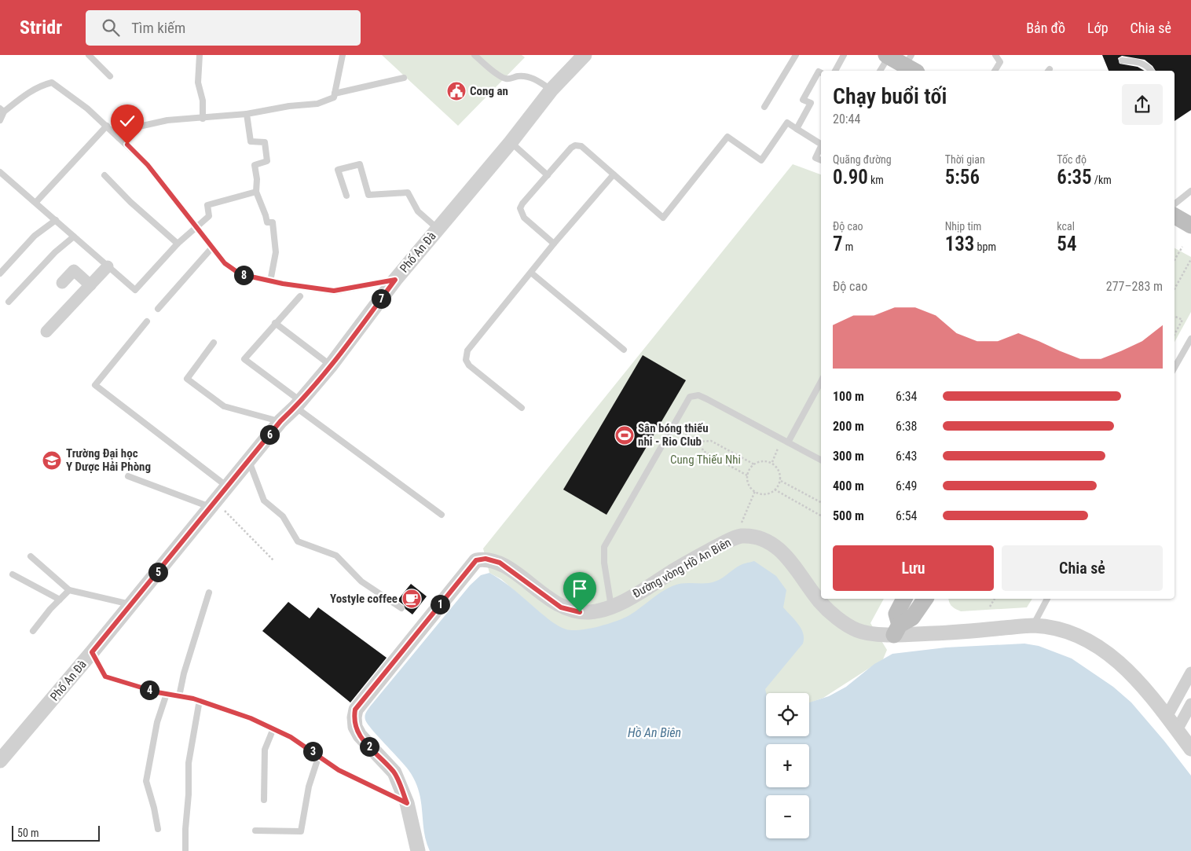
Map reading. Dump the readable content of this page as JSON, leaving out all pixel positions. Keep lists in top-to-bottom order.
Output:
{
  "streets": {
    "street": ["Phố An Đà", "Đường vòng Hồ An Biên"]
  },
  "water": ["Hồ An Biên"],
  "parks": ["Cung Thiếu Nhi"],
  "places": {
    "public building": ["Cong an"],
    "sports": ["Sân bóng thiếu nhi - Rio Club"],
    "school or university": ["Trường Đại học Y Dược Hải Phòng"],
    "cafe": ["Yostyle coffee"]
  },
  "scale_bar": "50 m",
  "page": {
    "header": "Stridr",
    "search": "Tìm kiếm",
    "nav": ["Bản đồ", "Lớp", "Chia sẻ"],
    "heading": ["Chạy buổi tối", "20:44"],
    "stats": [
      ["Quãng đường", "0.90 km"],
      ["Thời gian", "5:56"],
      ["Tốc độ", "6:35 /km"],
      ["Độ cao", "7 m"],
      ["Nhịp tim", "133 bpm"],
      ["kcal", "54"]
    ],
    "pins": [
      "8",
      "7",
      "6",
      "5",
      "1",
      "4",
      "2",
      "3"
    ],
    "chart": ["Độ cao", "277–283 m"],
    "list": [
      {
        "name": "100 m",
        "note": "6:34"
      },
      {
        "name": "200 m",
        "note": "6:38"
      },
      {
        "name": "300 m",
        "note": "6:43"
      },
      {
        "name": "400 m",
        "note": "6:49"
      },
      {
        "name": "500 m",
        "note": "6:54"
      }
    ],
    "buttons": ["Lưu", "Chia sẻ"],
    "map_buttons": ["+", "−"],
    "scale": "50 m"
  }
}
